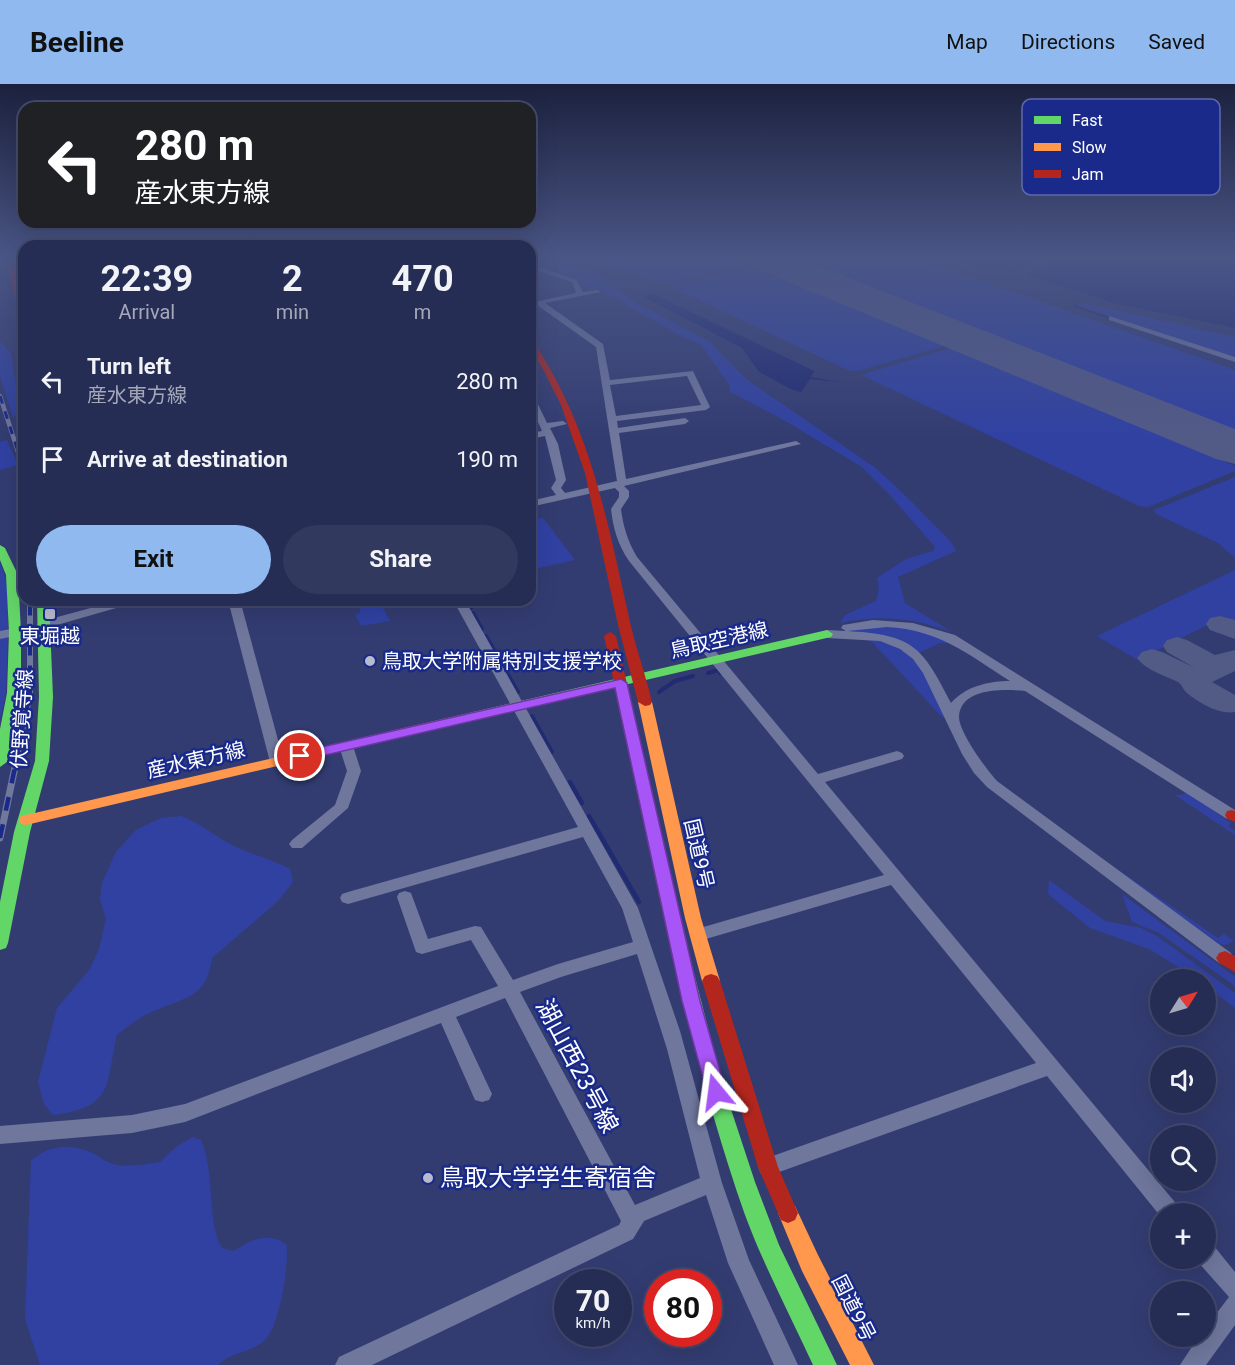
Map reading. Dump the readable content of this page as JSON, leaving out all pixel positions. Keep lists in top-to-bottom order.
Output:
{
  "streets": {
    "main road": [
      "鳥取空港線",
      "伏野覚寺線",
      "産水東方線",
      "国道9号"
    ],
    "street": ["湖山西23号線"]
  },
  "crossings": [
    ["鳥取空港線", "産水東方線"],
    ["鳥取空港線", "国道9号"],
    ["伏野覚寺線", "産水東方線"],
    ["産水東方線", "国道9号"]
  ],
  "places": {
    "transit": ["東堀越"],
    "other": ["鳥取大学附属特別支援学校", "鳥取大学学生寄宿舎"]
  },
  "legend": ["Fast", "Slow", "Jam"],
  "north": "top right",
  "page": {
    "header": "Beeline",
    "nav": ["Map", "Directions", "Saved"],
    "turn": ["280 m", "産水東方線"],
    "eta": [
      "22:39",
      "Arrival",
      "2",
      "min",
      "470",
      "m"
    ],
    "list": [
      {
        "name": "Turn left",
        "note": "産水東方線",
        "value": "280 m"
      },
      {
        "name": "Arrive at destination",
        "value": "190 m"
      }
    ],
    "buttons": ["Exit", "Share"],
    "map_buttons": ["+", "−"],
    "speed": "70 km/h",
    "limit": "80"
  }
}
